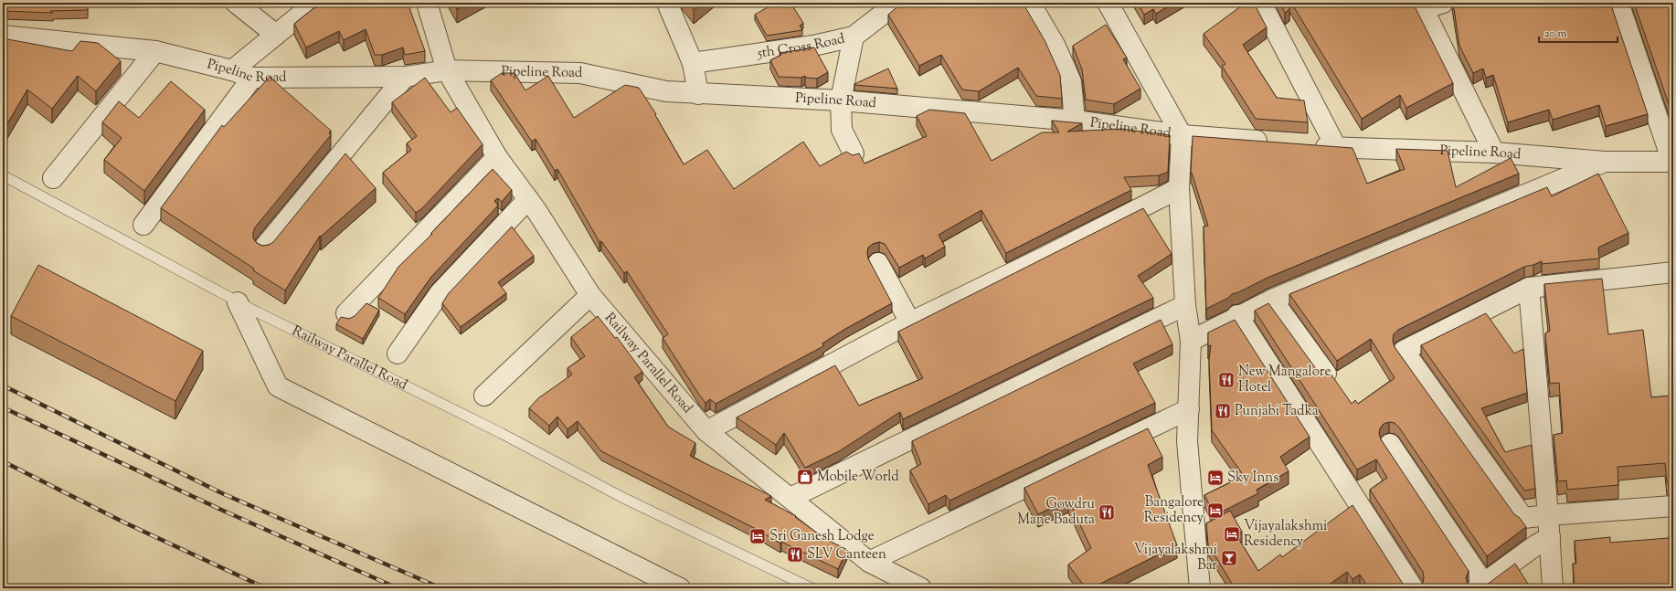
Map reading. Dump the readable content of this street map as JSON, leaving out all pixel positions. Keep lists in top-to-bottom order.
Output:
{
  "streets": {
    "street": ["5th Cross Road", "Pipeline Road", "Railway Parallel Road"]
  },
  "crossings": [
    ["Pipeline Road", "Railway Parallel Road"]
  ],
  "places": {
    "restaurant": [
      "New Mangalore Hotel",
      "Punjabi Tadka",
      "Gowdru Mane Baduta",
      "SLV Canteen"
    ],
    "shop": ["Mobile World"],
    "hotel": [
      "Sky Inns",
      "Bangalore Residency",
      "Vijayalakshmi Residency",
      "Sri Ganesh Lodge"
    ],
    "bar": ["Vijayalakshmi Bar"]
  },
  "scale_bar": "20 m"
}
